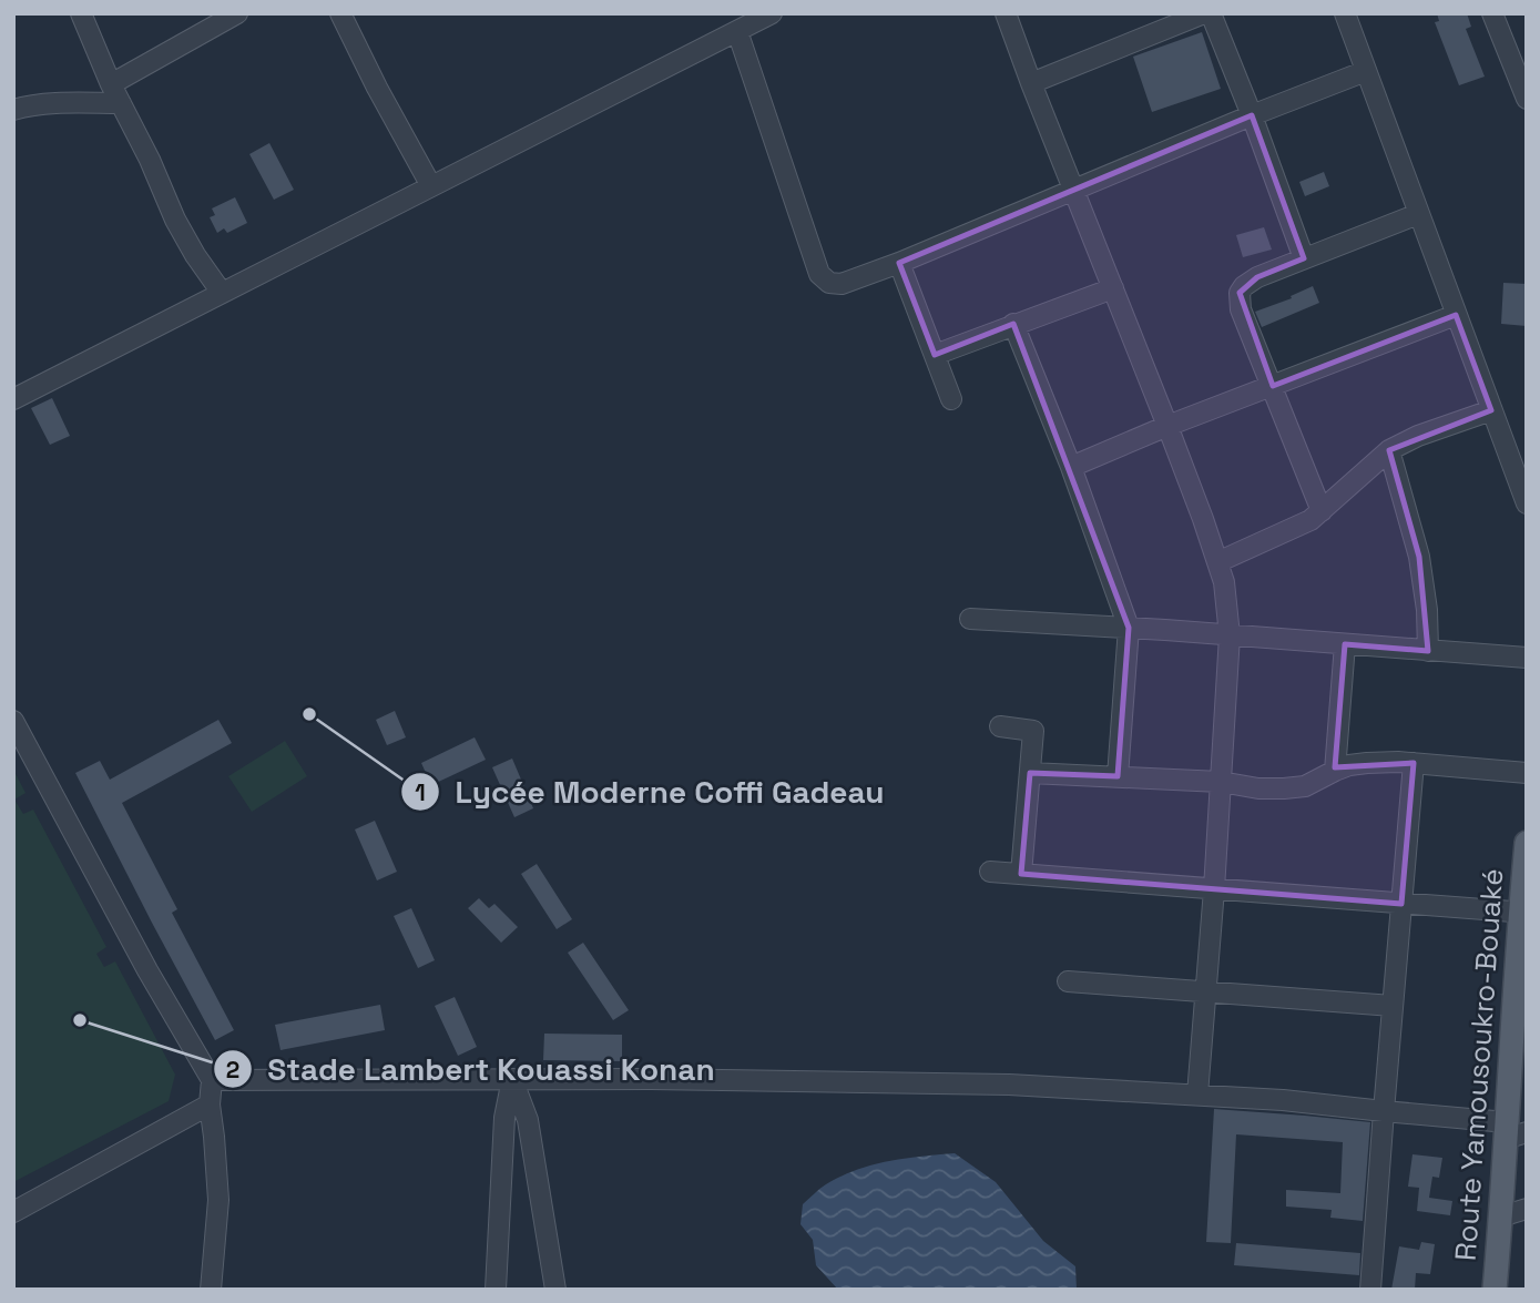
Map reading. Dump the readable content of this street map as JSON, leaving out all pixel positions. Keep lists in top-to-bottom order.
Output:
{
  "streets": {
    "main road": ["Route Yamousoukro-Bouaké"]
  },
  "places": ["Lycée Moderne Coffi Gadeau", "Stade Lambert Kouassi Konan"]
}
